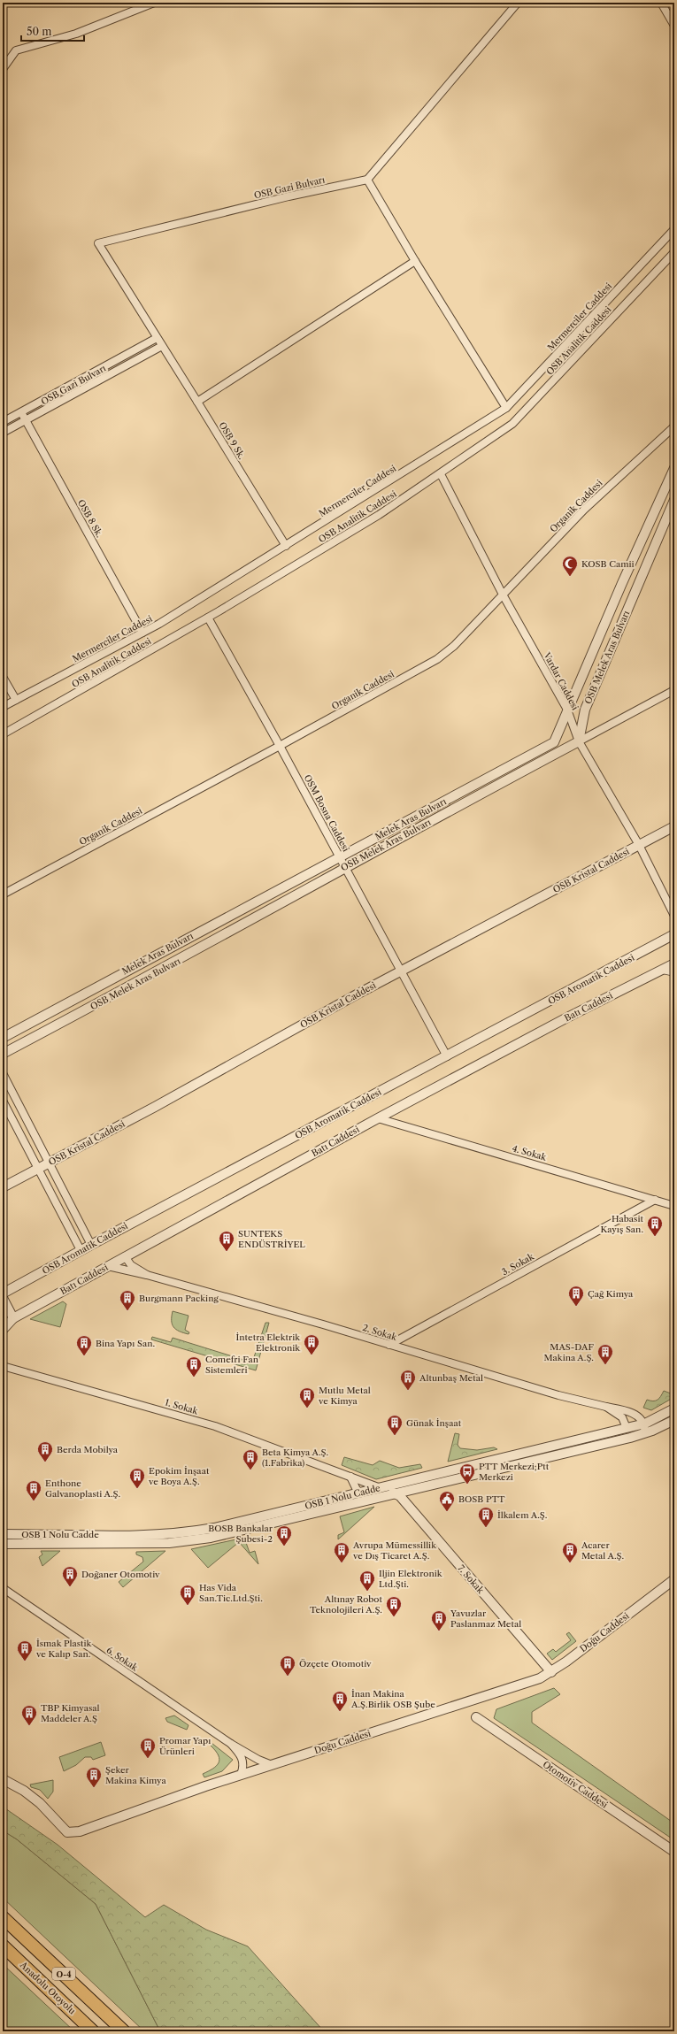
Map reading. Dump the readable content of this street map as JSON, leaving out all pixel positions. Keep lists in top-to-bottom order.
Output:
{
  "streets": {
    "highway": ["O-4", "Anadolu Otoyolu"],
    "street": [
      "OSB Gazi Bulvarı",
      "Mermerciler Caddesi",
      "OSB Analitik Caddesi",
      "OSB 9 Sk.",
      "Organik Caddesi",
      "OSB 8 Sk.",
      "OSB Melek Aras Bulvarı",
      "Vardar Caddesi",
      "OSM Bosna Caddesi",
      "Melek Aras Bulvarı",
      "OSB Kristal Caddesi",
      "OSB Aromatik Caddesi",
      "Batı Caddesi",
      "4. Sokak",
      "3. Sokak",
      "2. Sokak",
      "1. Sokak",
      "OSB 1 Nolu Cadde",
      "7. Sokak",
      "Doğu Caddesi",
      "6. Sokak",
      "Otomotiv Caddesi"
    ]
  },
  "crossings": [
    ["OSB Gazi Bulvarı", "OSB 9 Sk."],
    ["OSB Gazi Bulvarı", "OSB 8 Sk."],
    ["Mermerciler Caddesi", "OSB 9 Sk."],
    ["Mermerciler Caddesi", "OSB 8 Sk."],
    ["OSB Analitik Caddesi", "Vardar Caddesi"],
    ["OSB Analitik Caddesi", "OSM Bosna Caddesi"],
    ["Organik Caddesi", "Vardar Caddesi"],
    ["Organik Caddesi", "OSM Bosna Caddesi"],
    ["OSB Melek Aras Bulvarı", "Vardar Caddesi"],
    ["OSB Melek Aras Bulvarı", "OSM Bosna Caddesi"],
    ["Vardar Caddesi", "Melek Aras Bulvarı"],
    ["Vardar Caddesi", "OSB Kristal Caddesi"],
    ["OSM Bosna Caddesi", "Melek Aras Bulvarı"],
    ["OSM Bosna Caddesi", "OSB Kristal Caddesi"],
    ["OSM Bosna Caddesi", "OSB Aromatik Caddesi"],
    ["Batı Caddesi", "4. Sokak"],
    ["Batı Caddesi", "2. Sokak"],
    ["4. Sokak", "3. Sokak"],
    ["3. Sokak", "2. Sokak"],
    ["2. Sokak", "OSB 1 Nolu Cadde"],
    ["1. Sokak", "OSB 1 Nolu Cadde"],
    ["1. Sokak", "7. Sokak"],
    ["OSB 1 Nolu Cadde", "7. Sokak"],
    ["7. Sokak", "Doğu Caddesi"],
    ["Doğu Caddesi", "6. Sokak"]
  ],
  "places": {
    "mosque": ["KOSB Camii"],
    "building": [
      "Habasit Kayış San.",
      "SUNTEKS ENDÜSTRİYEL",
      "Çağ Kimya",
      "Burgmann Packing",
      "İntetra Elektrik Elektronik",
      "Bina Yapı San.",
      "MAS-DAF Makina A.Ş.",
      "Comefri Fan Sistemleri",
      "Altunbaş Metal",
      "Mutlu Metal ve Kimya",
      "Günak İnşaat",
      "Berda Mobilya",
      "Beta Kimya A.Ş. (1.Fabrika)",
      "Epokim İnşaat ve Boya A.Ş.",
      "Enthone Galvanoplasti A.Ş.",
      "İlkalem A.Ş.",
      "BOSB Bankalar Şubesi-2",
      "Avrupa Mümessillik ve Dış Ticaret A.Ş.",
      "Acarer Metal A.Ş.",
      "Doğaner Otomotiv",
      "Iljin Elektronik Ltd.Şti.",
      "Has Vida San.Tic.Ltd.Şti.",
      "Altınay Robot Teknolojileri A.Ş.",
      "Yavuzlar Paslanmaz Metal",
      "İsmak Plastik ve Kalıp San.",
      "Özçete Otomotiv",
      "İnan Makina A.Ş.Birlik OSB Şube",
      "TBP Kimyasal Maddeler A.Ş",
      "Promar Yapı Ürünleri",
      "Şeker Makina Kimya"
    ],
    "bus stop": ["PTT Merkezi;Ptt Merkezi"],
    "public building": ["BOSB PTT"]
  },
  "scale_bar": "50 m"
}
